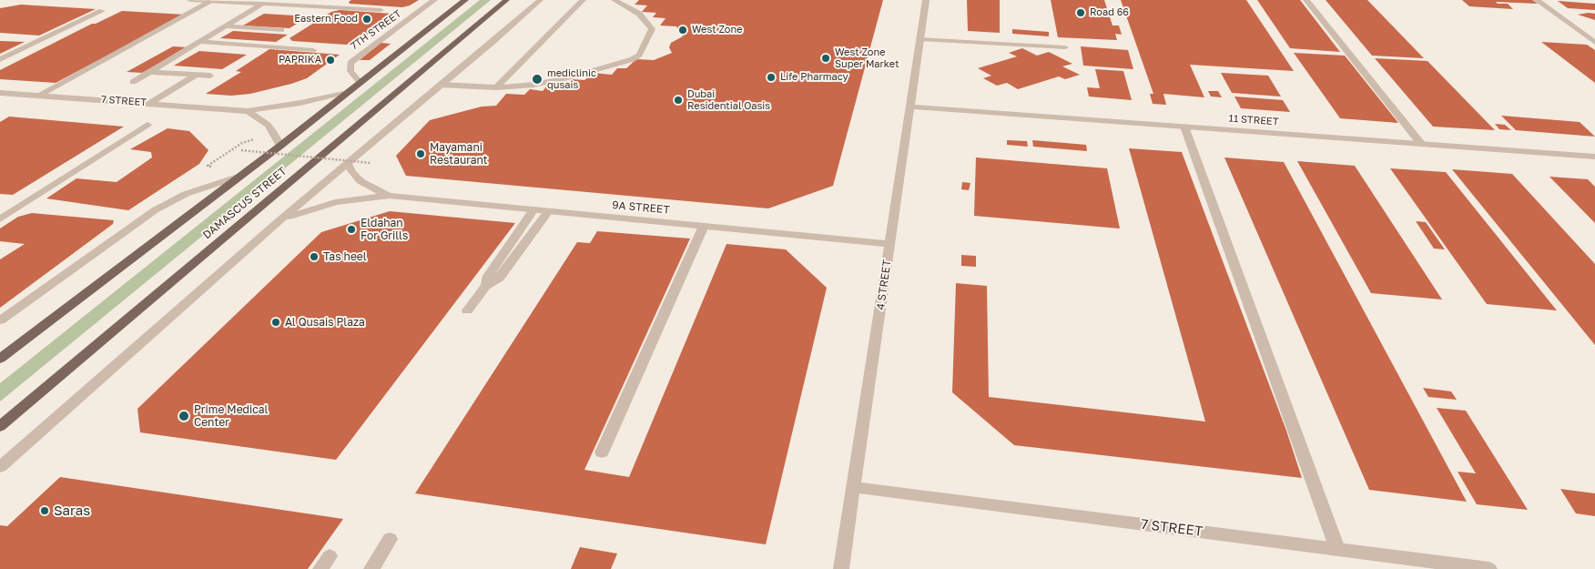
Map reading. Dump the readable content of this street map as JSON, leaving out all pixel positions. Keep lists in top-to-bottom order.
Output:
{
  "streets": {
    "main road": ["DAMASCUS STREET"],
    "street": [
      "7TH STREET",
      "7 STREET",
      "11 STREET",
      "9A STREET",
      "4 STREET"
    ]
  },
  "crossings": [
    ["7TH STREET", "DAMASCUS STREET"],
    ["7 STREET", "DAMASCUS STREET"],
    ["7 STREET", "4 STREET"],
    ["11 STREET", "4 STREET"],
    ["9A STREET", "4 STREET"]
  ],
  "places": [
    "Road 66",
    "Eastern Food",
    "West Zone",
    "West Zone Super Market",
    "PAPRIKA",
    "Life Pharmacy",
    "mediclinic qusais",
    "Dubai Residential Oasis",
    "Mayamani Restaurant",
    "Eldahan For Grills",
    "Tas heel",
    "Al Qusais Plaza",
    "Prime Medical Center",
    "Saras"
  ]
}
